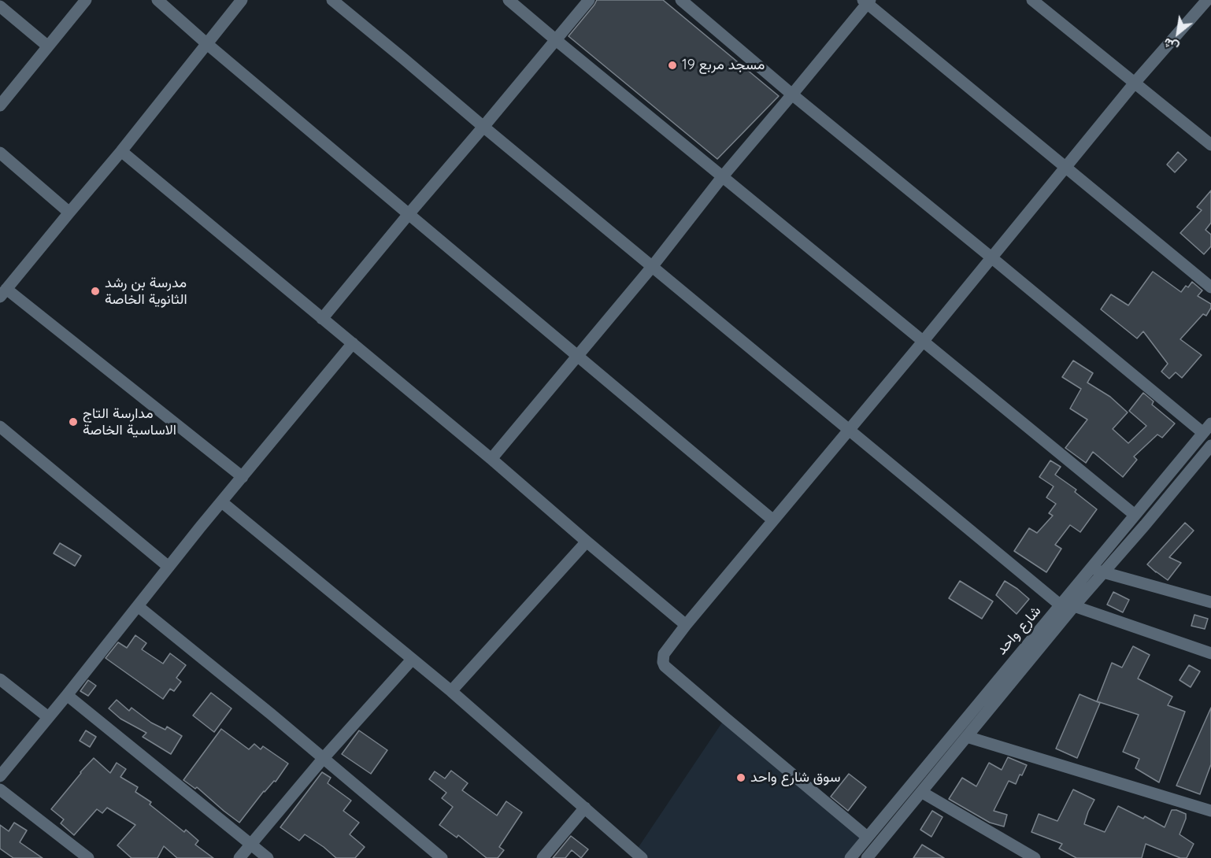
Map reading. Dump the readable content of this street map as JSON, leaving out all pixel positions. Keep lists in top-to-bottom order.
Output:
{
  "streets": {
    "street": ["شارع واحد"]
  },
  "places": [
    "مسجد مربع 19",
    "مدرسة بن رشد الثانوية الخاصة",
    "مدارسة التاج الاساسية الخاصة",
    "سوق شارع واحد"
  ],
  "north": "bottom left"
}
